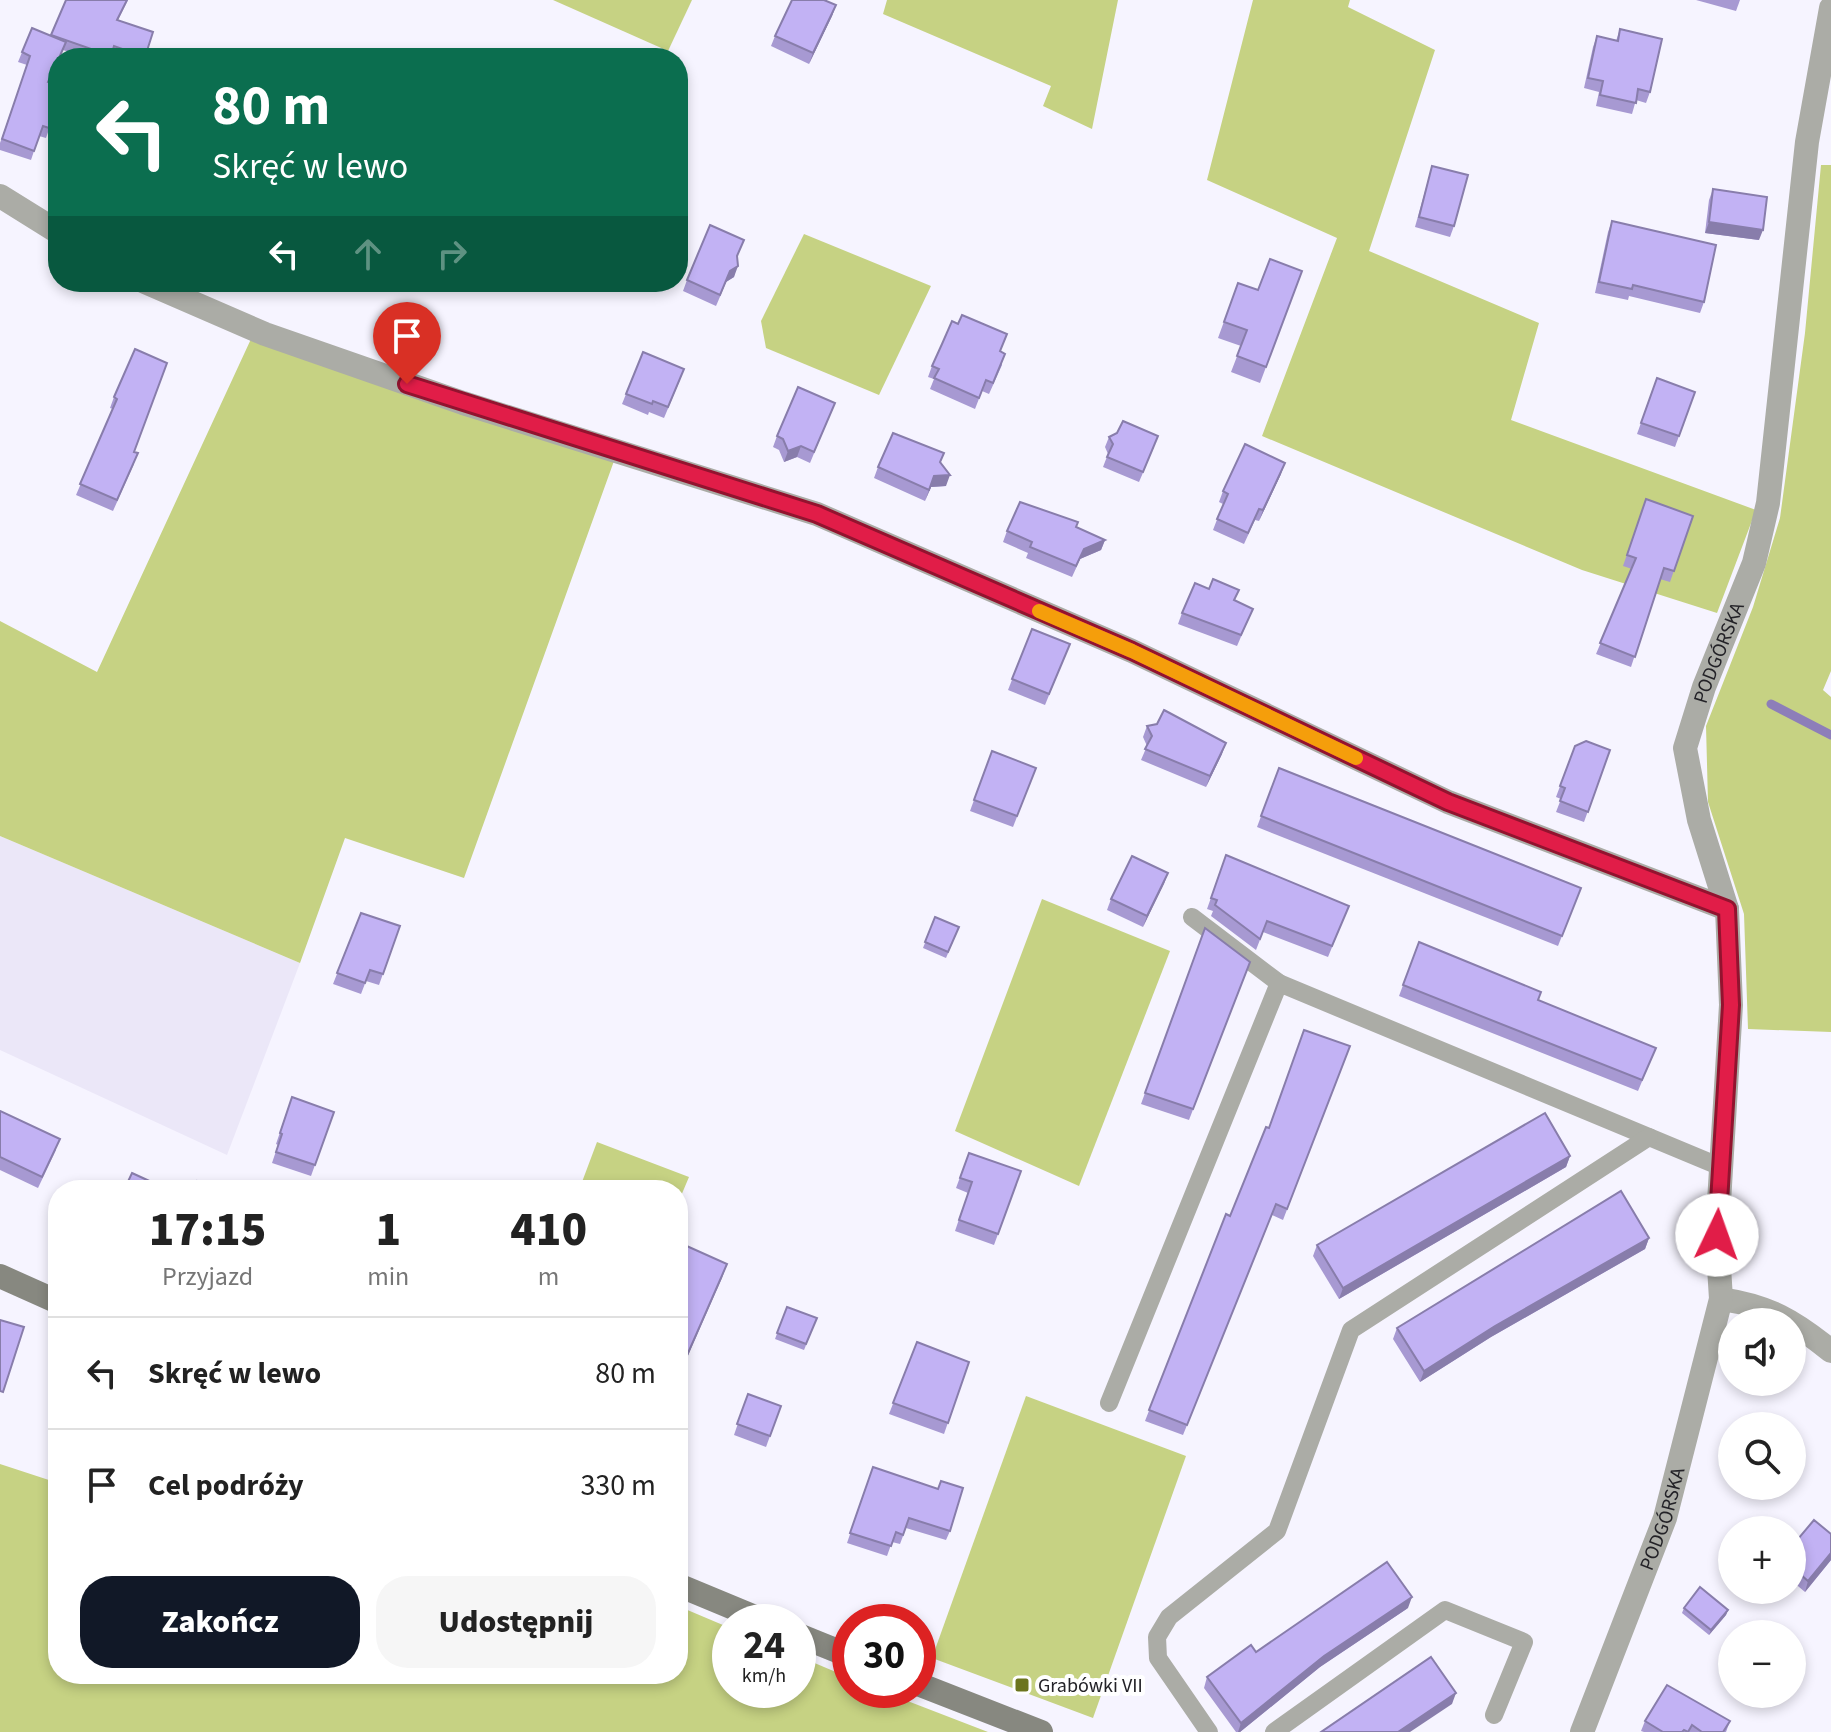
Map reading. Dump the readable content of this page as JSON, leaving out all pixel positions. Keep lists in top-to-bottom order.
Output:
{
  "streets": {
    "street": ["PODGÓRSKA"]
  },
  "places": {
    "transit": ["Grabówki VII"]
  },
  "page": {
    "turn": ["80 m", "Skręć w lewo"],
    "eta": [
      "17:15",
      "Przyjazd",
      "1",
      "min",
      "410",
      "m"
    ],
    "map_buttons": ["+", "−"],
    "list": [
      {
        "name": "Skręć w lewo",
        "value": "80 m"
      },
      {
        "name": "Cel podróży",
        "value": "330 m"
      }
    ],
    "buttons": ["Zakończ", "Udostępnij"],
    "speed": "24 km/h",
    "limit": "30"
  }
}
